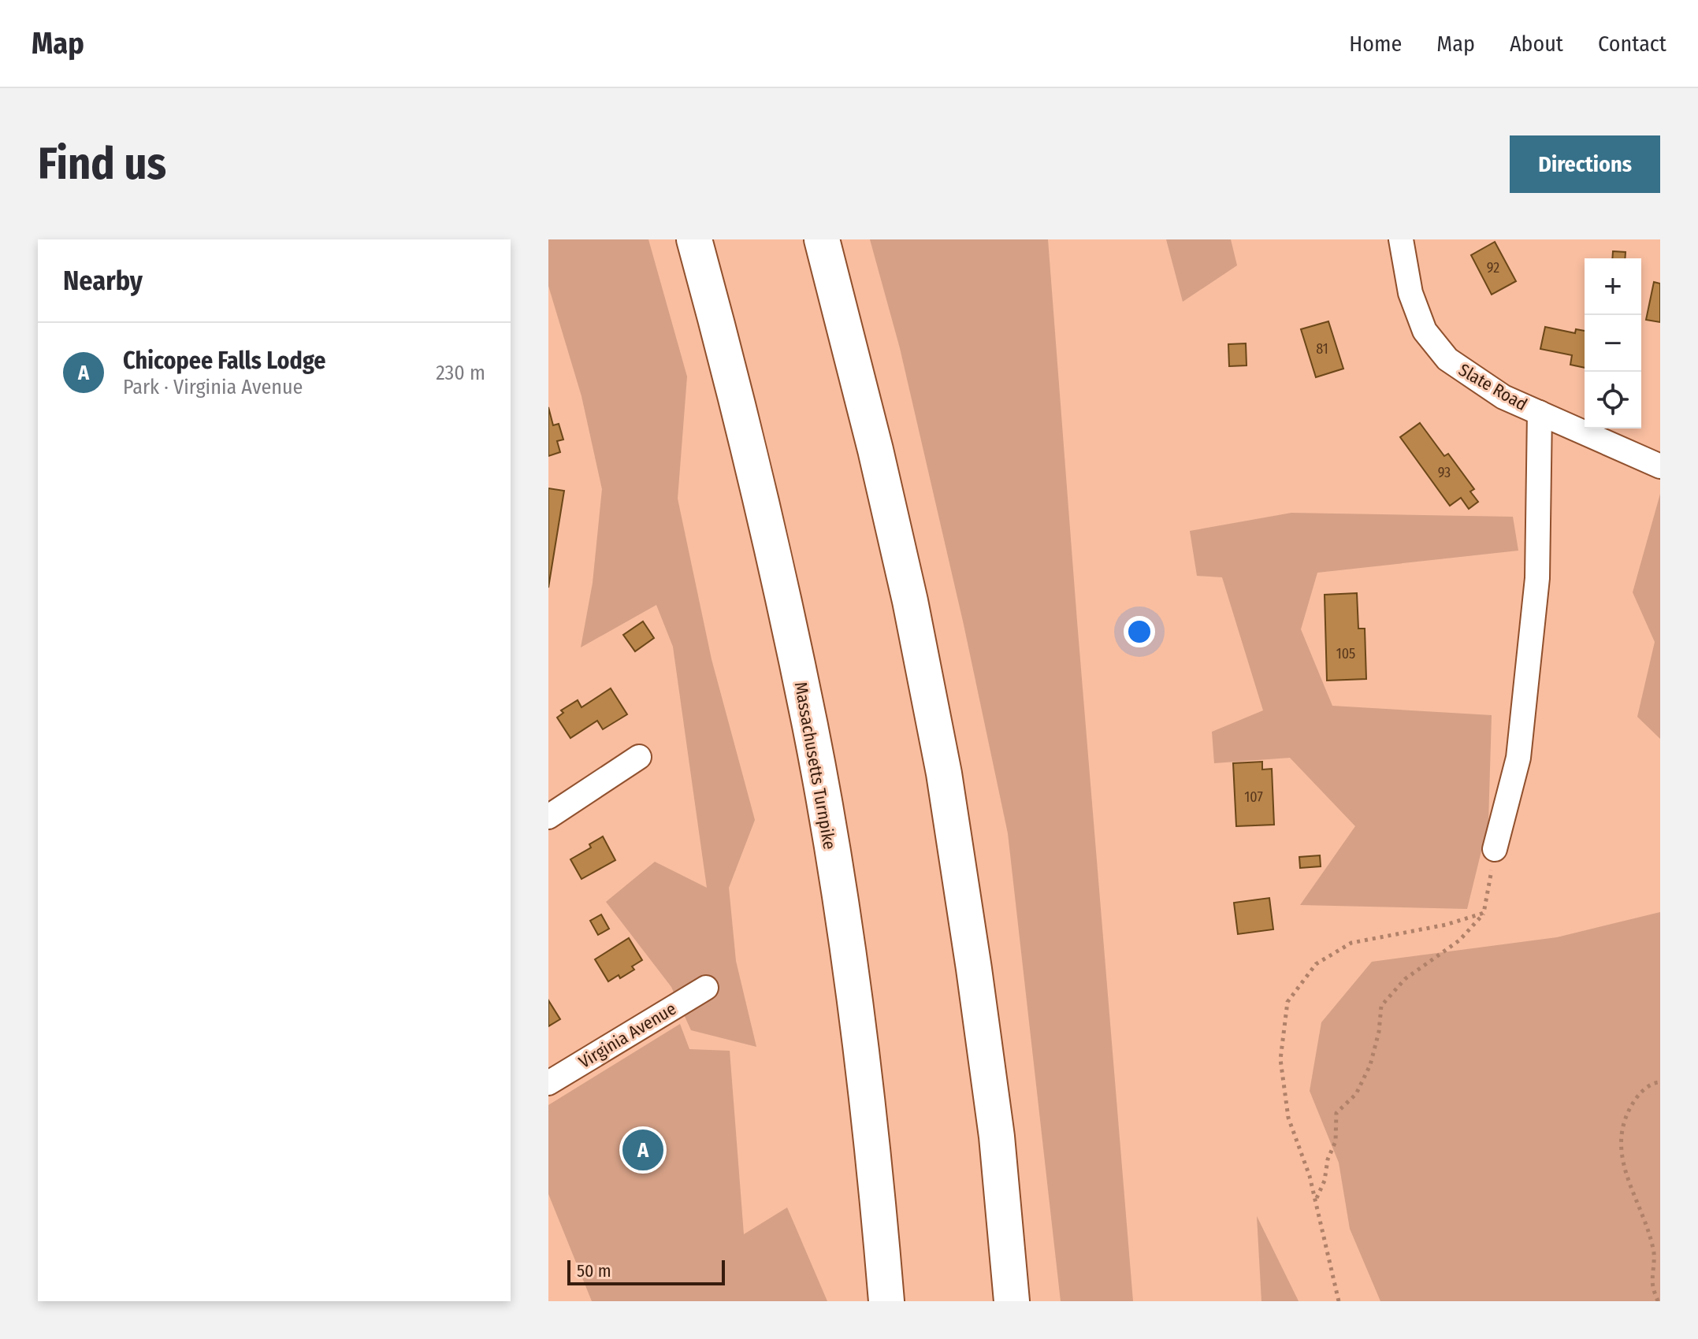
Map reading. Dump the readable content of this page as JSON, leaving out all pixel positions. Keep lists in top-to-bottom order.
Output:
{
  "streets": {
    "highway": ["Massachusetts Turnpike"],
    "street": ["Slate Road", "Virginia Avenue"]
  },
  "house_numbers": [
    "92",
    "81",
    "93",
    "105",
    "107"
  ],
  "scale_bar": "50 m",
  "page": {
    "header": "Map",
    "nav": [
      "Home",
      "Map",
      "About",
      "Contact"
    ],
    "buttons": "Directions",
    "title": "Find us",
    "heading": "Nearby",
    "map_buttons": ["+", "−"],
    "list": [
      {
        "mark": "A",
        "name": "Chicopee Falls Lodge",
        "note": "Park · Virginia Avenue",
        "value": "230 m"
      }
    ],
    "pins": "A",
    "scale": "50 m"
  }
}
